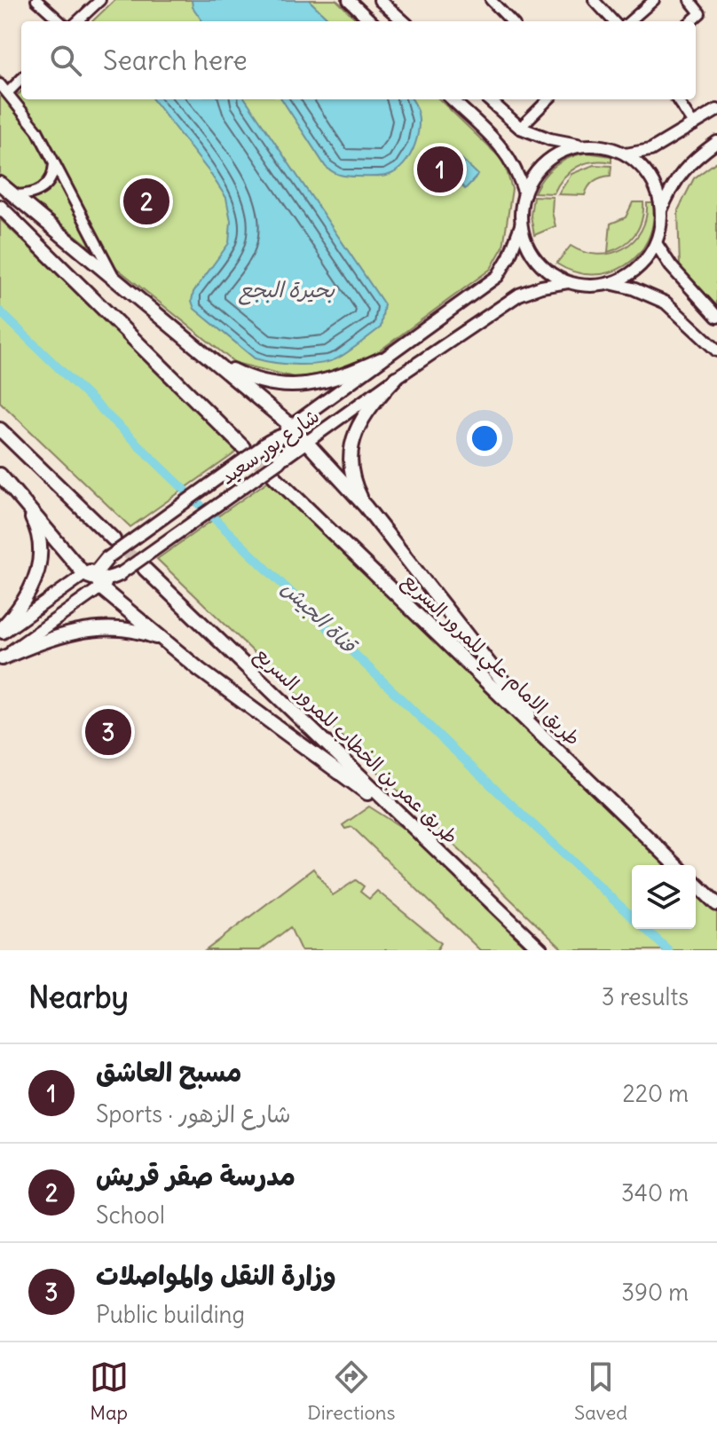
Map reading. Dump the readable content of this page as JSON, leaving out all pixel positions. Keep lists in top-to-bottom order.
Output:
{
  "streets": {
    "highway": ["طريق الامام علي للمرور السريع", "طريق عمر بن الخطاب للمرور السريع"],
    "main road": ["شارع بور سعيد"]
  },
  "water": ["بحيرة البجع", "قناة الجيش"],
  "page": {
    "search": "Search here",
    "pins": ["1", "2", "3"],
    "heading": ["Nearby", "3 results"],
    "list": [
      {
        "mark": "1",
        "name": "مسبح العاشق",
        "note": "Sports · شارع الزهور",
        "value": "220 m"
      },
      {
        "mark": "2",
        "name": "مدرسة صقر قريش",
        "note": "School",
        "value": "340 m"
      },
      {
        "mark": "3",
        "name": "وزارة النقل والمواصلات",
        "note": "Public building",
        "value": "390 m"
      }
    ],
    "nav": ["Map", "Directions", "Saved"]
  }
}
